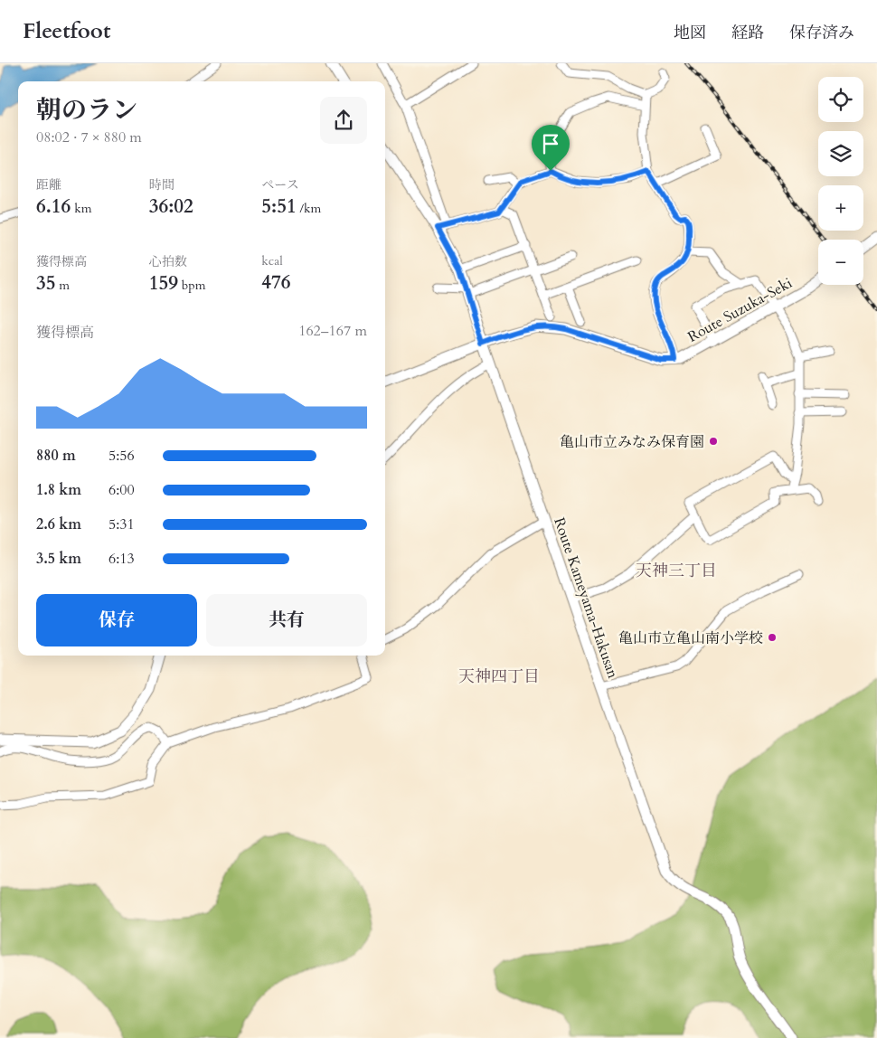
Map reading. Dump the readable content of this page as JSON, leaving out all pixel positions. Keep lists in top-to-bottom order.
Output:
{
  "streets": {
    "main road": ["Route Suzuka-Seki", "Route Kameyama-Hakusan"]
  },
  "districts": ["天神三丁目", "天神四丁目"],
  "places": ["亀山市立みなみ保育園", "亀山市立亀山南小学校"],
  "page": {
    "header": "Fleetfoot",
    "nav": ["地図", "経路", "保存済み"],
    "map_buttons": ["+", "−"],
    "heading": ["朝のラン", "08:02 · 7 × 880 m"],
    "stats": [
      ["距離", "6.16 km"],
      ["時間", "36:02"],
      ["ペース", "5:51 /km"],
      ["獲得標高", "35 m"],
      ["心拍数", "159 bpm"],
      ["kcal", "476"]
    ],
    "chart": ["獲得標高", "162–167 m"],
    "list": [
      {
        "name": "880 m",
        "note": "5:56"
      },
      {
        "name": "1.8 km",
        "note": "6:00"
      },
      {
        "name": "2.6 km",
        "note": "5:31"
      },
      {
        "name": "3.5 km",
        "note": "6:13"
      }
    ],
    "buttons": ["保存", "共有"]
  }
}
